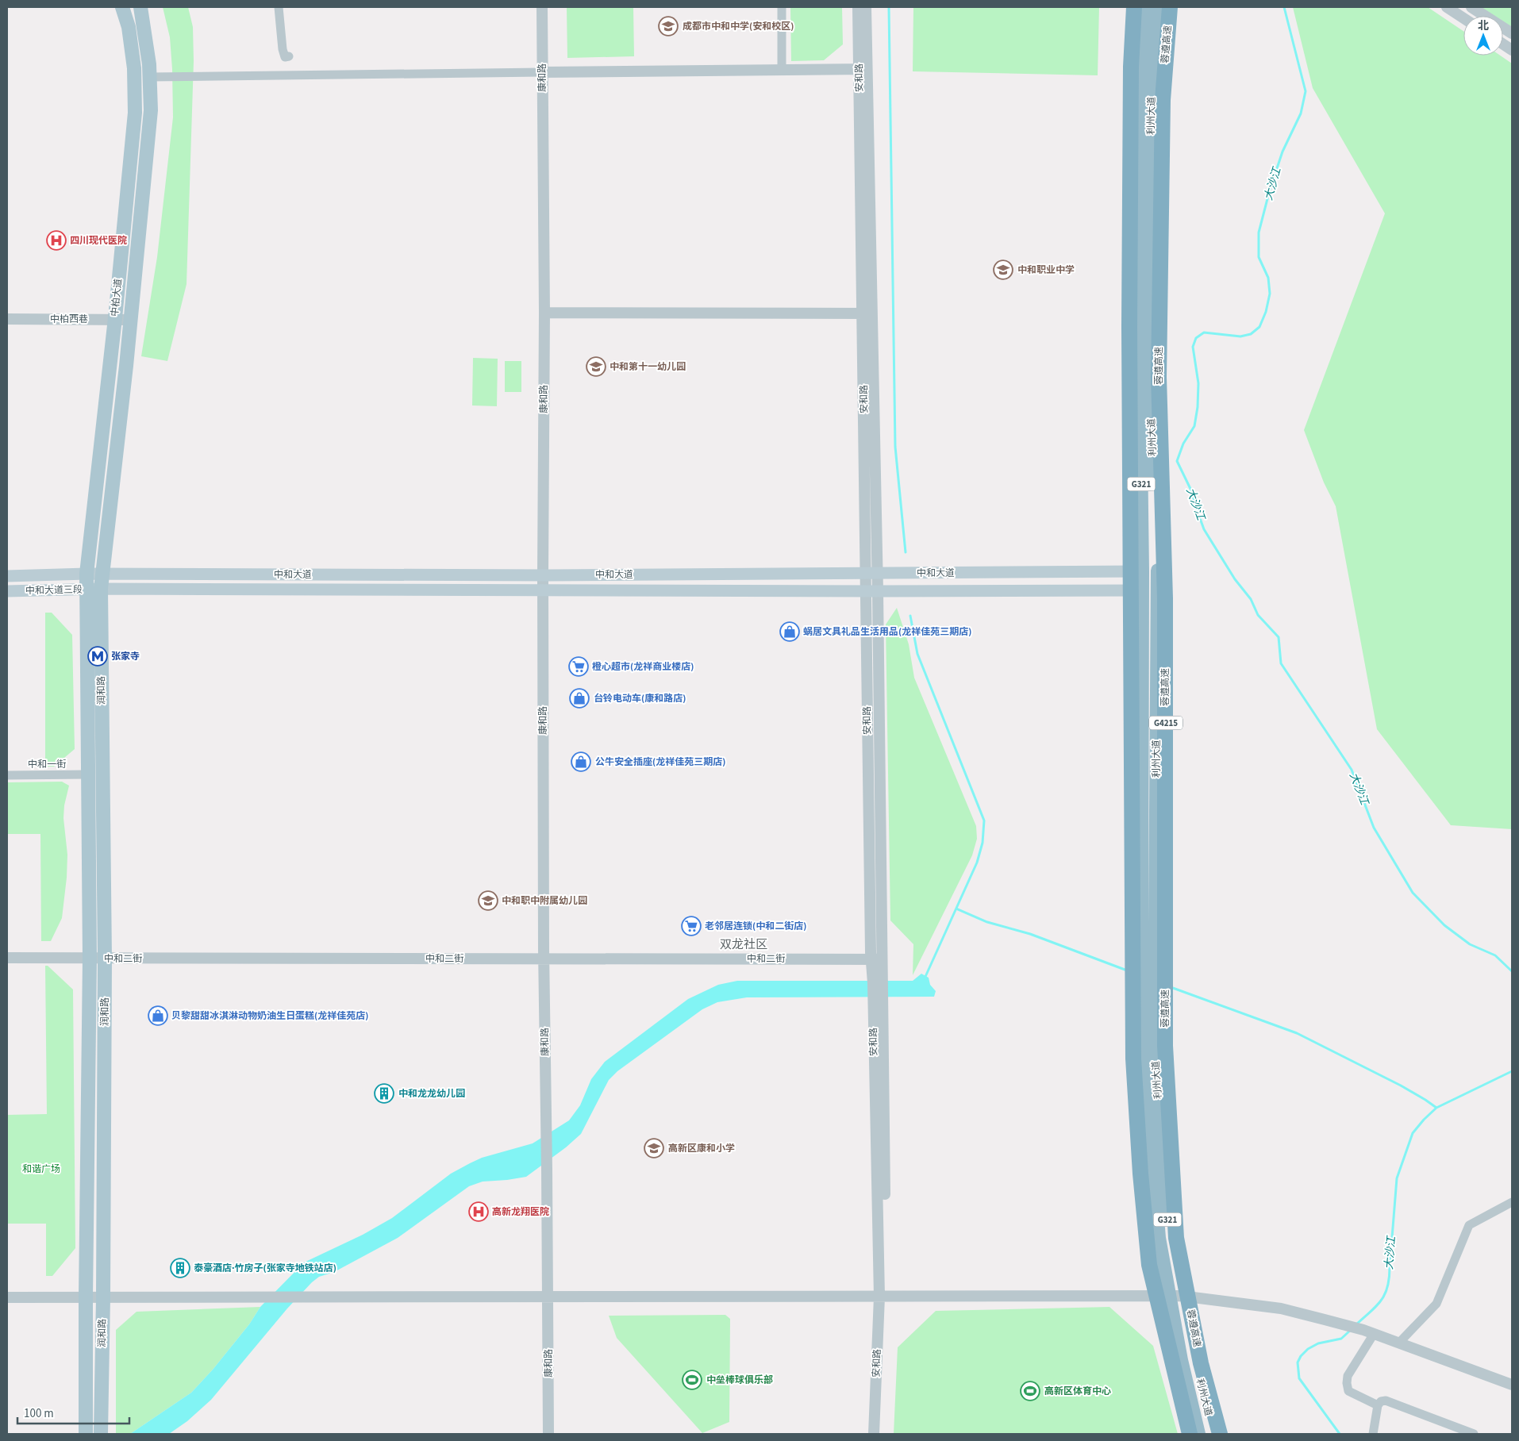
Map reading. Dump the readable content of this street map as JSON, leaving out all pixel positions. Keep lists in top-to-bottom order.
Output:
{
  "streets": {
    "highway": [
      "蓉遵高速",
      "利州大道",
      "G321",
      "G4215"
    ],
    "main road": [
      "中柏大道",
      "中和大道",
      "中和大道三段",
      "润和路"
    ],
    "street": [
      "康和路",
      "安和路",
      "中柏西巷",
      "中和一街",
      "中和二街"
    ]
  },
  "crossings": [
    ["康和路", "中和大道"],
    ["康和路", "中和二街"],
    ["安和路", "中和大道"],
    ["安和路", "中和二街"],
    ["利州大道", "中和大道"],
    ["中柏大道", "中柏西巷"],
    ["中柏大道", "中和大道"],
    ["中柏大道", "中和大道三段"],
    ["中柏大道", "润和路"],
    ["中和大道", "中和大道三段"],
    ["中和大道", "润和路"],
    ["中和大道三段", "润和路"],
    ["润和路", "中和一街"],
    ["润和路", "中和二街"]
  ],
  "districts": ["双龙社区"],
  "water": ["大沙江"],
  "parks": ["和谐广场"],
  "places": {
    "school or university": [
      "成都市中和中学(安和校区)",
      "中和职业中学",
      "中和第十一幼儿园",
      "中和职中附属幼儿园",
      "高新区康和小学"
    ],
    "hospital": ["四川现代医院", "高新龙翔医院"],
    "shop": [
      "蜗居文具礼品生活用品(龙祥佳苑三期店)",
      "台铃电动车(康和路店)",
      "公牛安全插座(龙祥佳苑三期店)",
      "贝黎甜甜冰淇淋动物奶油生日蛋糕(龙祥佳苑店)"
    ],
    "metro station": ["张家寺"],
    "supermarket": ["橙心超市(龙祥商业楼店)", "老邻居连锁(中和二街店)"],
    "building": ["中和龙龙幼儿园", "泰豪酒店·竹房子(张家寺地铁站店)"],
    "sports": ["中垒棒球俱乐部", "高新区体育中心"]
  },
  "scale_bar": "100 m",
  "north": "top"
}
